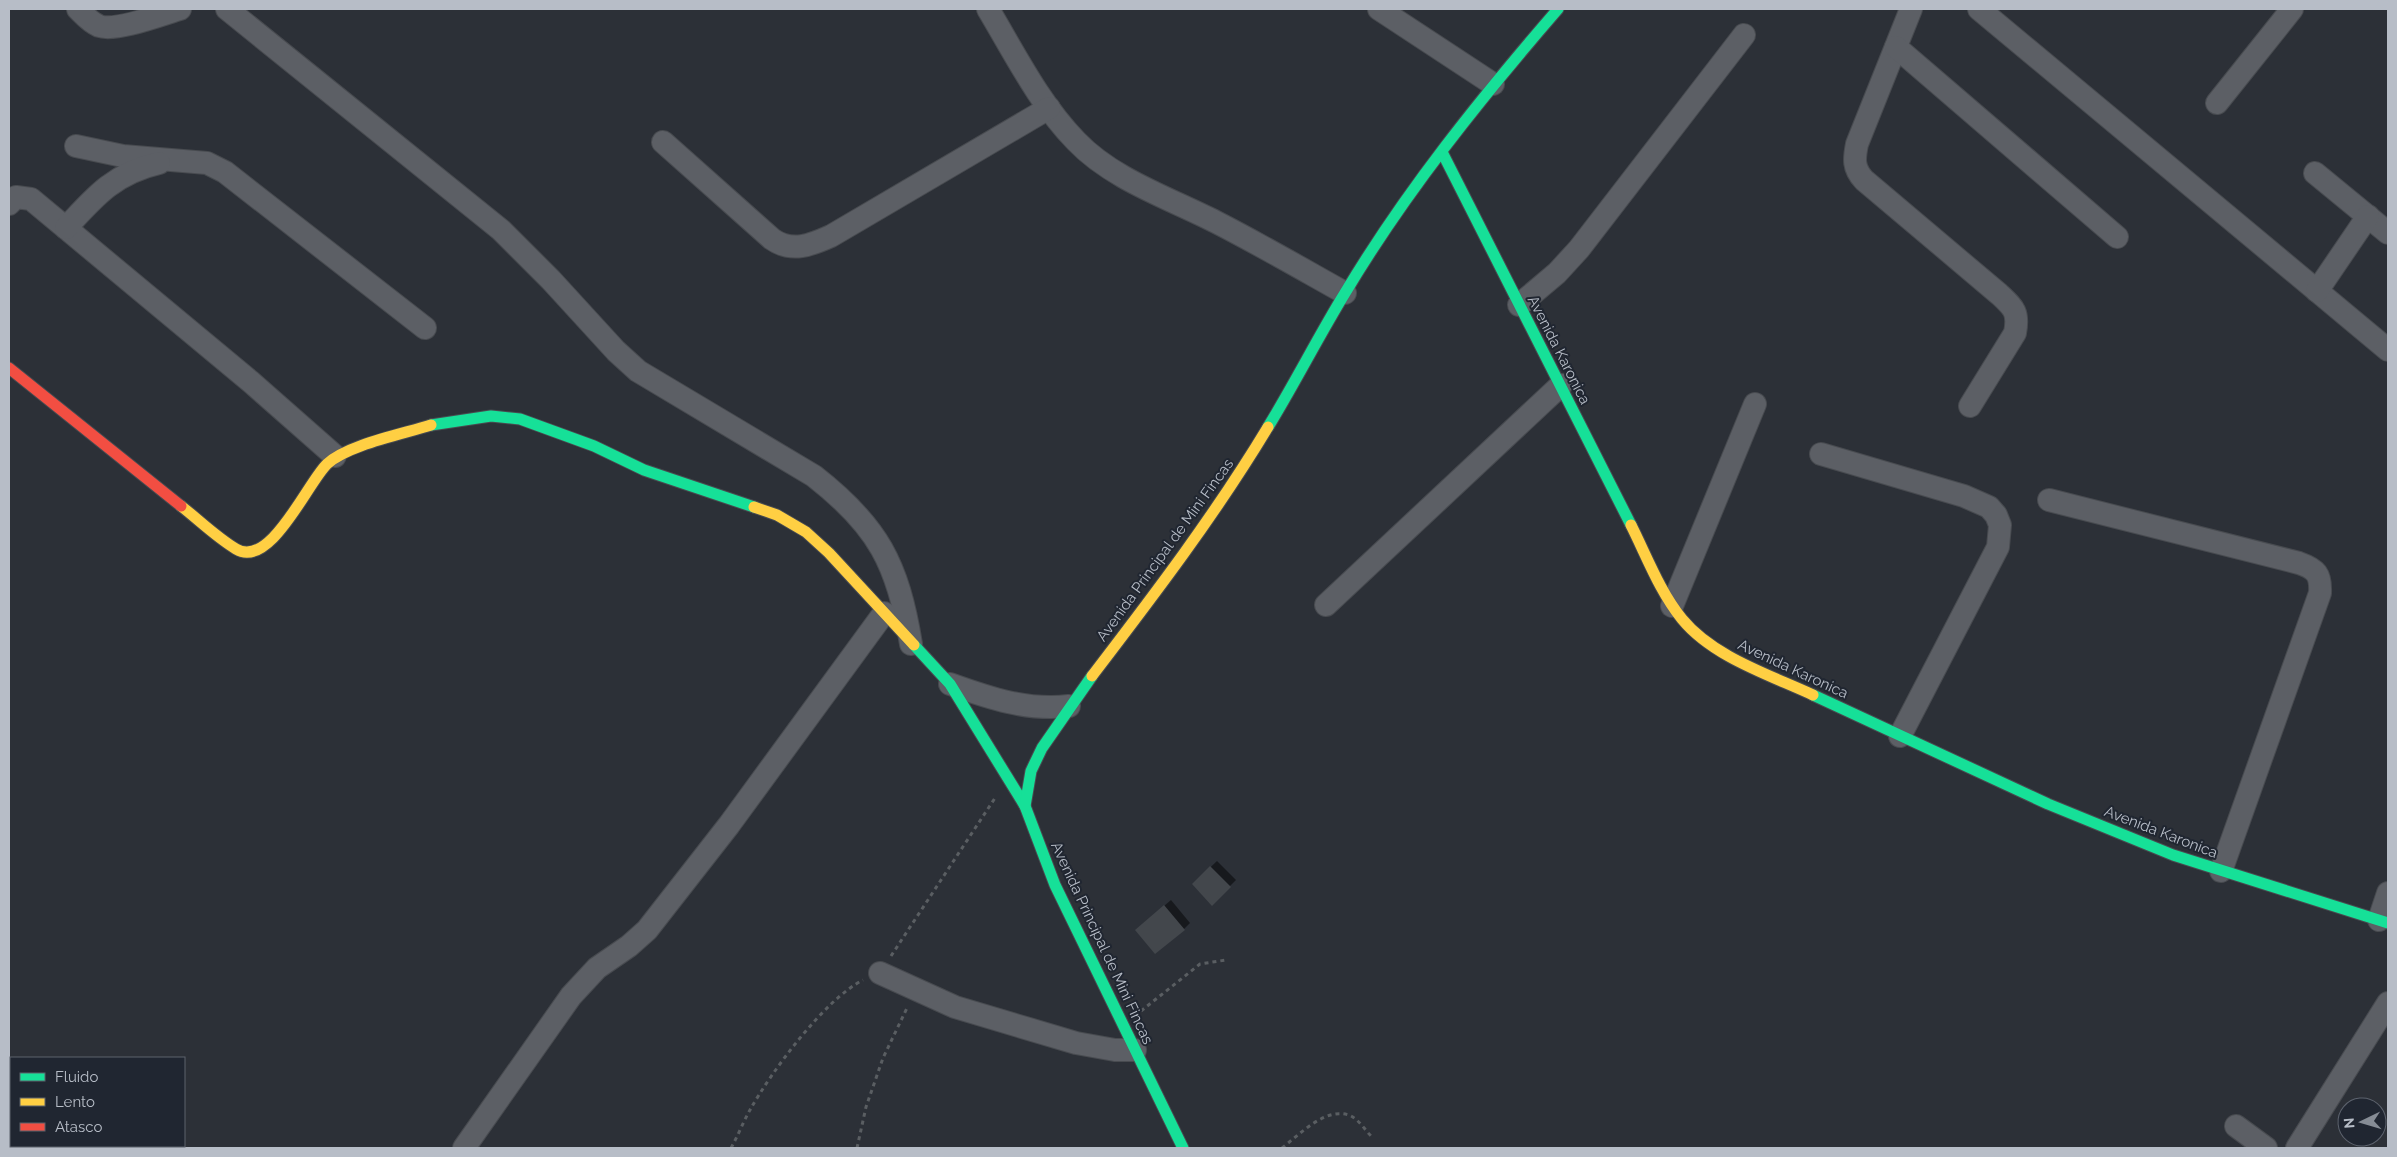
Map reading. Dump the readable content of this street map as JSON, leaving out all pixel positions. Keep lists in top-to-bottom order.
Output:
{
  "streets": {
    "street": ["Avenida Karonica", "Avenida Principal de Mini Fincas"]
  },
  "crossings": [
    ["Avenida Karonica", "Avenida Principal de Mini Fincas"]
  ],
  "legend": ["Fluido", "Lento", "Atasco"],
  "north": "left"
}
